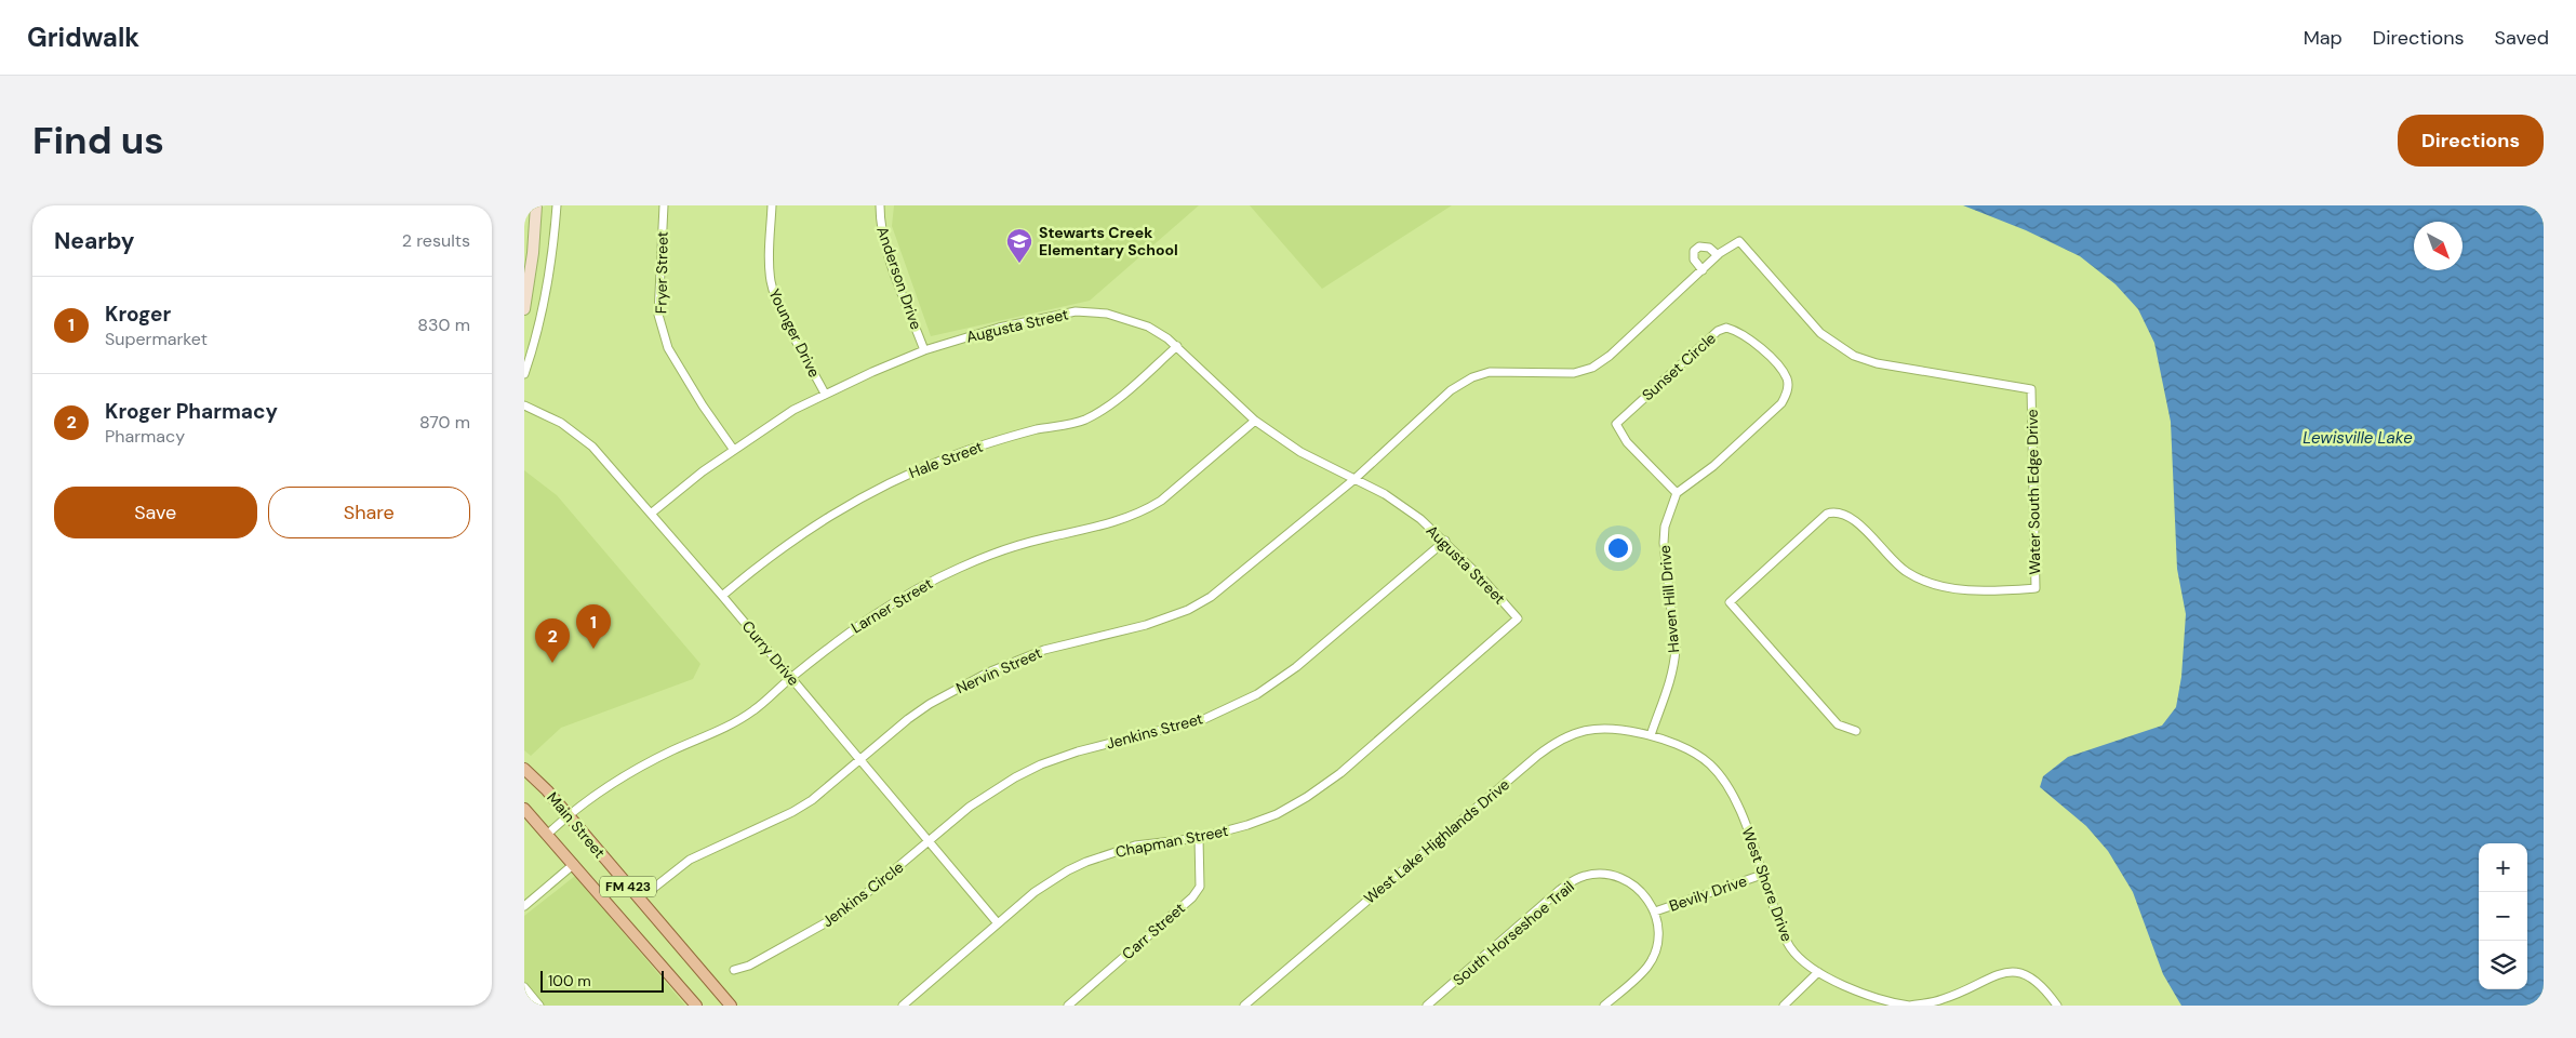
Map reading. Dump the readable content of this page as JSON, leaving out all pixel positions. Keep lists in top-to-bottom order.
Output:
{
  "streets": {
    "main road": ["Main Street", "FM 423"],
    "street": [
      "Fryer Street",
      "Anderson Drive",
      "Augusta Street",
      "Younger Drive",
      "Sunset Circle",
      "Hale Street",
      "Water South Edge Drive",
      "Haven Hill Drive",
      "Larner Street",
      "Curry Drive",
      "Nervin Street",
      "Jenkins Street",
      "Chapman Street",
      "West Lake Highlands Drive",
      "West Shore Drive",
      "Bevily Drive",
      "Jenkins Circle",
      "Carr Street",
      "South Horseshoe Trail"
    ]
  },
  "crossings": [
    ["Fryer Street", "Augusta Street"],
    ["Anderson Drive", "Augusta Street"],
    ["Augusta Street", "Younger Drive"],
    ["Augusta Street", "Hale Street"],
    ["Augusta Street", "Water South Edge Drive"],
    ["Augusta Street", "Larner Street"],
    ["Augusta Street", "Curry Drive"],
    ["Augusta Street", "Nervin Street"],
    ["Augusta Street", "Jenkins Street"],
    ["Augusta Street", "Chapman Street"],
    ["Sunset Circle", "Haven Hill Drive"],
    ["Hale Street", "Curry Drive"],
    ["Water South Edge Drive", "Nervin Street"],
    ["Haven Hill Drive", "West Lake Highlands Drive"],
    ["Haven Hill Drive", "West Shore Drive"],
    ["Larner Street", "Curry Drive"],
    ["Larner Street", "Main Street"],
    ["Curry Drive", "Nervin Street"],
    ["Curry Drive", "Jenkins Street"],
    ["Curry Drive", "Chapman Street"],
    ["Curry Drive", "Jenkins Circle"],
    ["Jenkins Street", "Jenkins Circle"],
    ["Chapman Street", "Carr Street"],
    ["West Lake Highlands Drive", "West Shore Drive"],
    ["West Shore Drive", "Bevily Drive"],
    ["Bevily Drive", "South Horseshoe Trail"]
  ],
  "water": ["Lewisville Lake"],
  "places": {
    "school or university": ["Stewarts Creek Elementary School"]
  },
  "scale_bar": "100 m",
  "north": "bottom right",
  "page": {
    "header": "Gridwalk",
    "nav": ["Map", "Directions", "Saved"],
    "buttons": [
      "Directions",
      ["Save", "Share"]
    ],
    "title": "Find us",
    "heading": ["Nearby", "2 results"],
    "list": [
      {
        "mark": "1",
        "name": "Kroger",
        "note": "Supermarket",
        "value": "830 m"
      },
      {
        "mark": "2",
        "name": "Kroger Pharmacy",
        "note": "Pharmacy",
        "value": "870 m"
      }
    ],
    "pins": ["1", "2"],
    "map_buttons": ["+", "−"],
    "scale": "100 m"
  }
}
